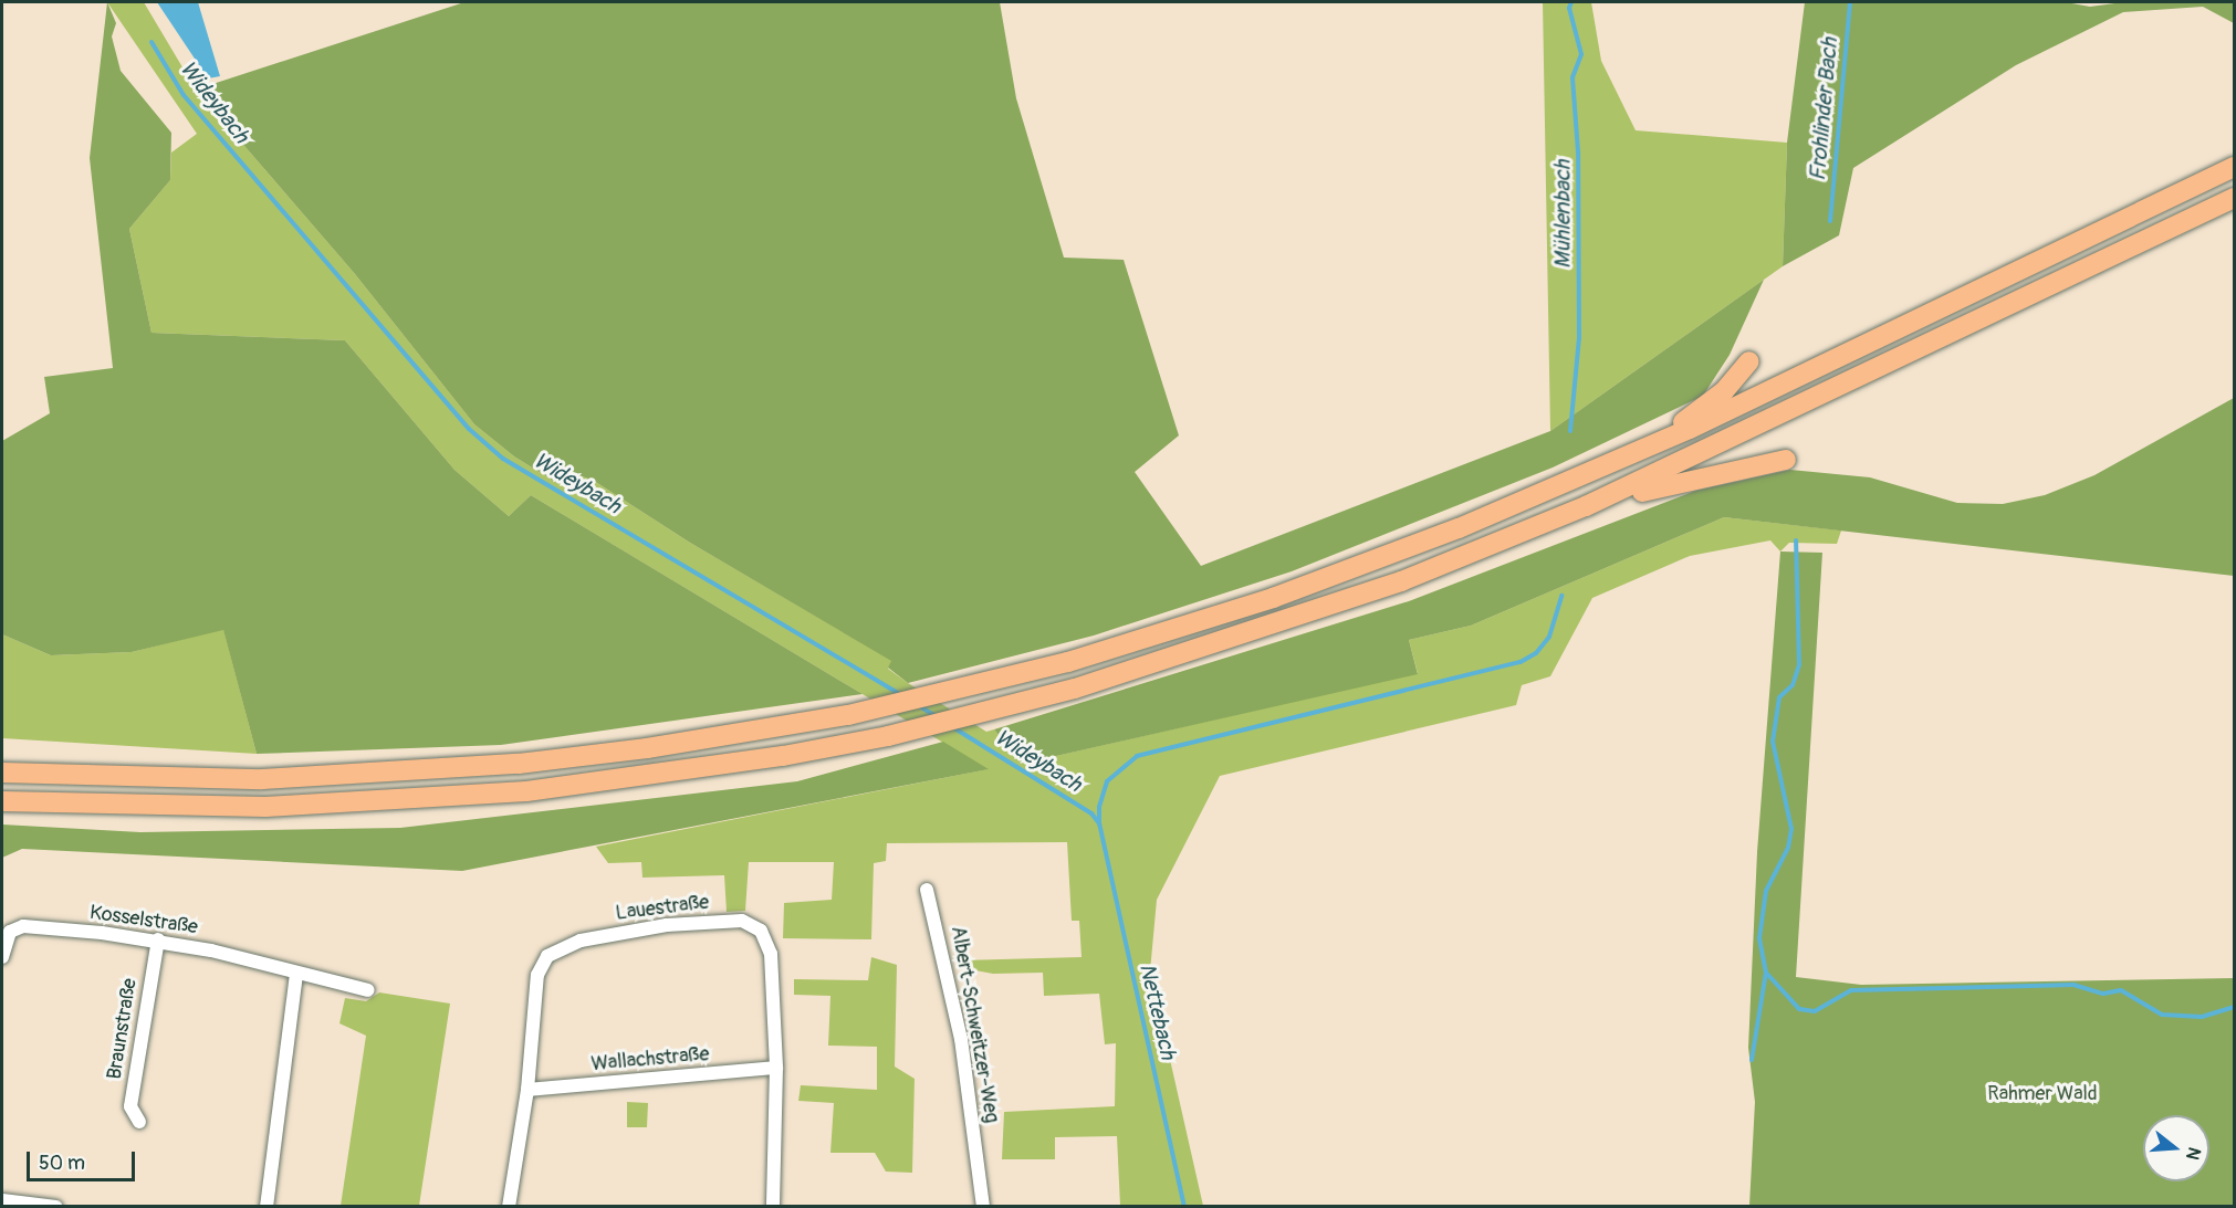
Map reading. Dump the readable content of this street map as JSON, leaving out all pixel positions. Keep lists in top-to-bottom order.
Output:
{
  "streets": {
    "street": [
      "Lauestraße",
      "Kosselstraße",
      "Albert-Schweitzer-Weg",
      "Braunstraße",
      "Wallachstraße"
    ]
  },
  "crossings": [
    ["Lauestraße", "Wallachstraße"],
    ["Kosselstraße", "Braunstraße"]
  ],
  "water": [
    "Wideybach",
    "Frohlinder Bach",
    "Mühlenbach",
    "Nettebach"
  ],
  "parks": ["Rahmer Wald"],
  "scale_bar": "50 m",
  "north": "right"
}
